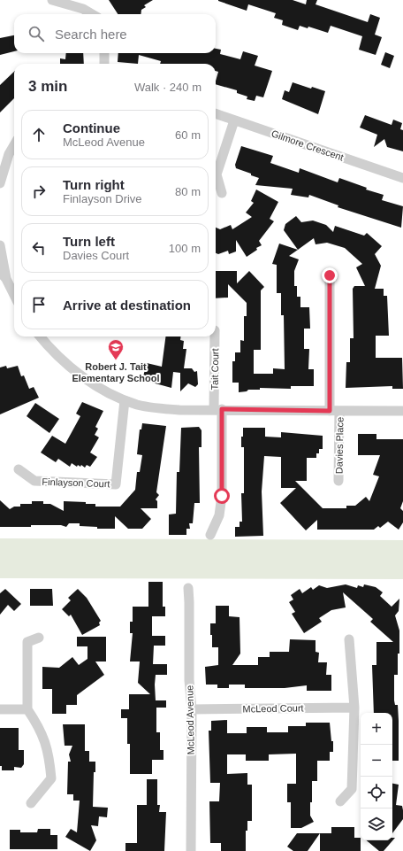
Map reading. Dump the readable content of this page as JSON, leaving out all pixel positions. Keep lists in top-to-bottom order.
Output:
{
  "streets": {
    "street": [
      "Gilmore Crescent",
      "Tait Court",
      "Davies Place",
      "Finlayson Court",
      "McLeod Court",
      "McLeod Avenue"
    ]
  },
  "crossings": [
    ["McLeod Court", "McLeod Avenue"]
  ],
  "places": {
    "school or university": ["Robert J. Tait Elementary School"]
  },
  "page": {
    "search": "Search here",
    "heading": ["3 min", "Walk · 240 m"],
    "list": [
      ["Continue", "McLeod Avenue", "60 m"],
      ["Turn right", "Finlayson Drive", "80 m"],
      ["Turn left", "Davies Court", "100 m"],
      "Arrive at destination"
    ],
    "map_buttons": ["+", "−"]
  }
}
